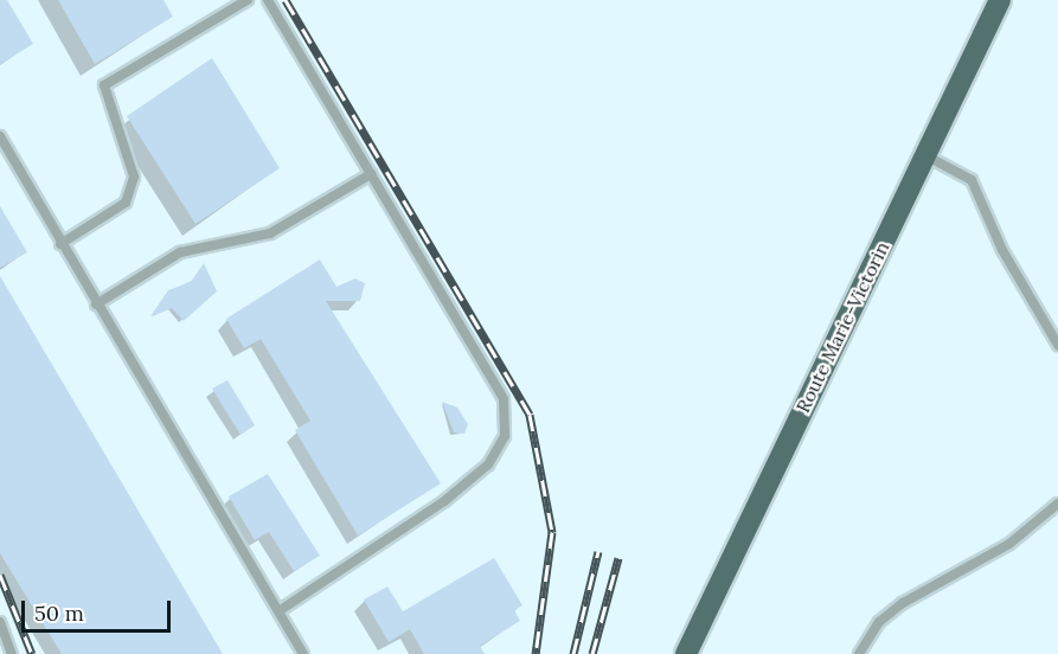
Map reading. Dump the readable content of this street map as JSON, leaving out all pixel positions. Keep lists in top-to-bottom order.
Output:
{
  "streets": {
    "main road": ["Route Marie-Victorin"]
  },
  "scale_bar": "50 m"
}
